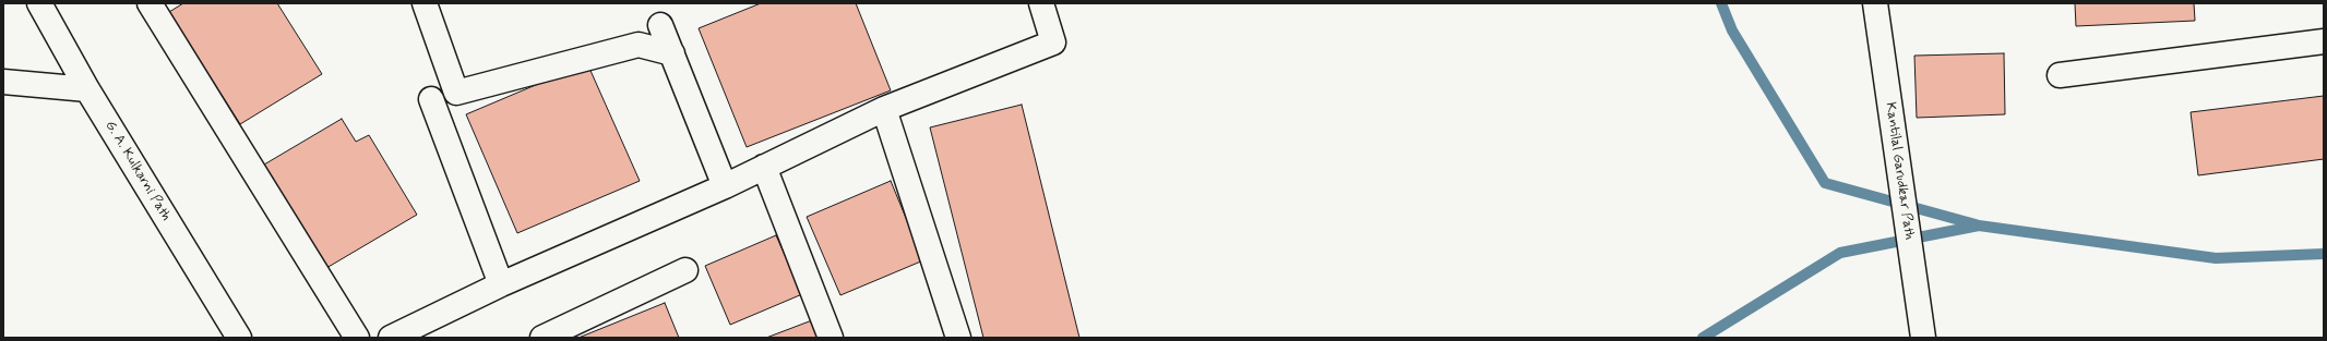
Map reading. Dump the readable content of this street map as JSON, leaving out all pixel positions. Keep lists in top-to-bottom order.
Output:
{
  "streets": {
    "street": ["G. A. Kulkarni Path", "Kantilal Garudkar Path"]
  }
}
